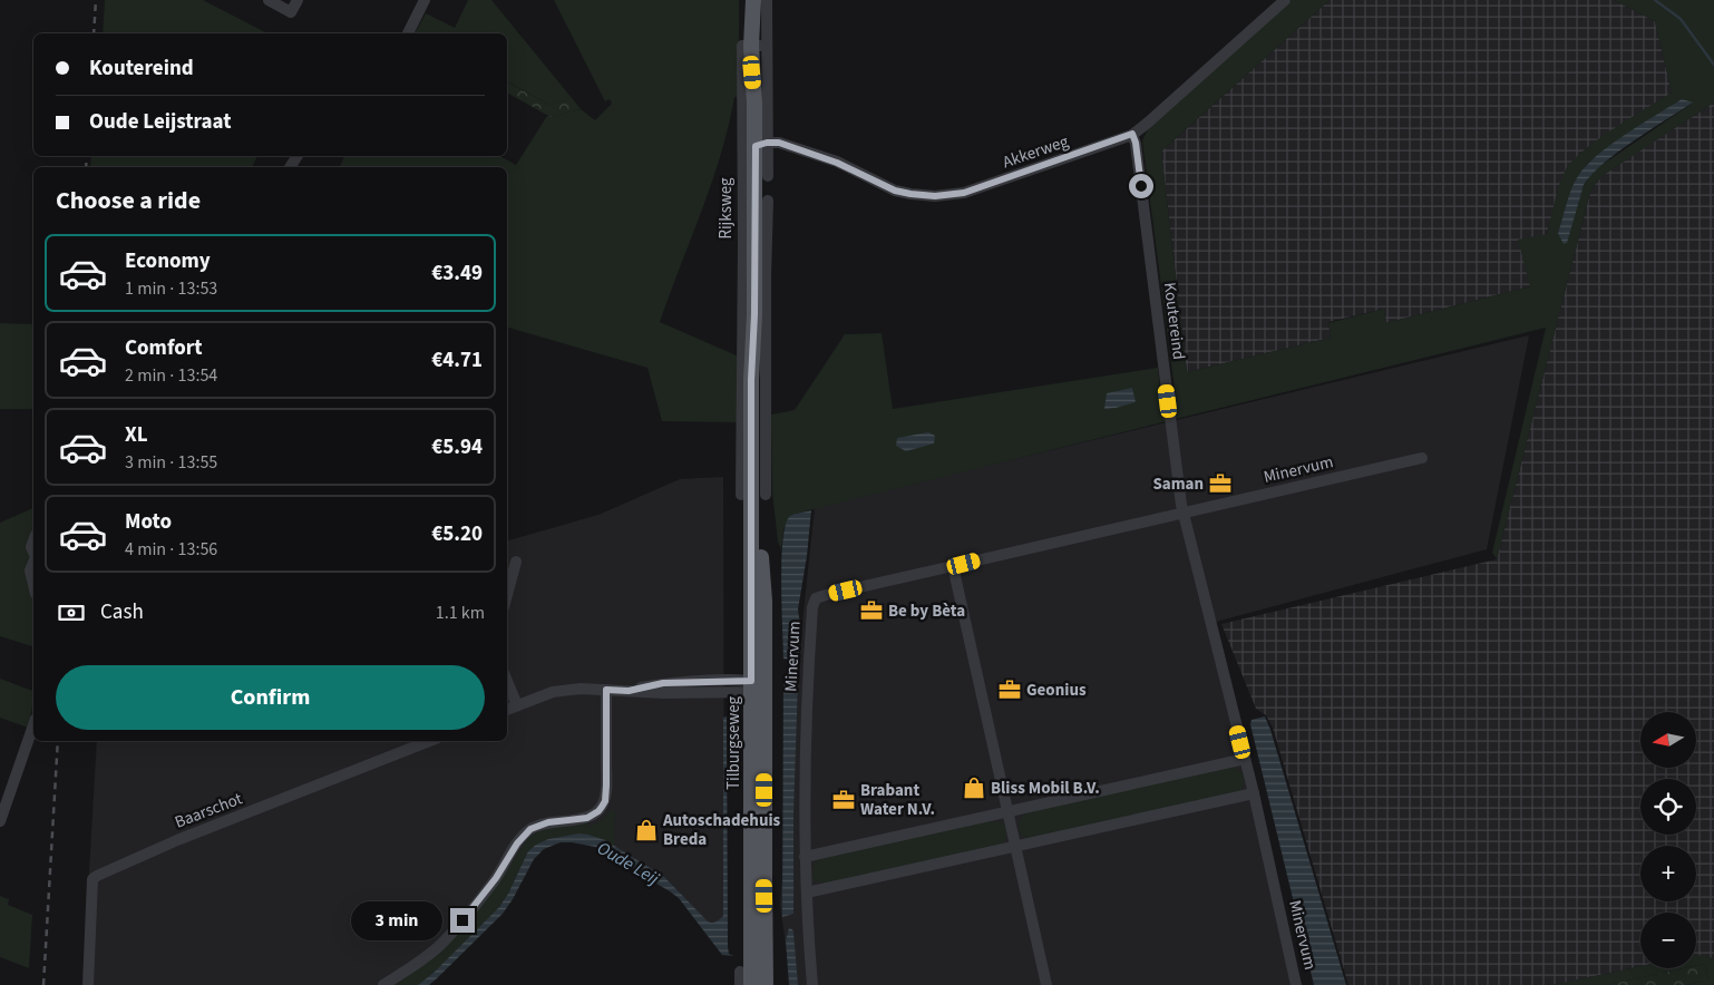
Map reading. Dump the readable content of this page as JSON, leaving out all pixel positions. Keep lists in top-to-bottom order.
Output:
{
  "streets": {
    "main road": ["Rijksweg", "Tilburgseweg"],
    "street": [
      "Akkerweg",
      "Koutereind",
      "Minervum",
      "Baarschot"
    ]
  },
  "crossings": [
    ["Akkerweg", "Rijksweg"],
    ["Akkerweg", "Koutereind"],
    ["Rijksweg", "Tilburgseweg"],
    ["Koutereind", "Minervum"]
  ],
  "water": ["Oude Leij"],
  "places": {
    "office": [
      "Saman",
      "Be by Bèta",
      "Geonius",
      "Brabant Water N.V."
    ],
    "shop": ["Bliss Mobil B.V.", "Autoschadehuis Breda"]
  },
  "north": "left",
  "page": {
    "banner": ["Koutereind", "Oude Leijstraat"],
    "heading": "Choose a ride",
    "list": [
      {
        "name": "Economy",
        "note": "1 min · 13:53",
        "value": "€3.49"
      },
      {
        "name": "Comfort",
        "note": "2 min · 13:54",
        "value": "€4.71"
      },
      {
        "name": "XL",
        "note": "3 min · 13:55",
        "value": "€5.94"
      },
      {
        "name": "Moto",
        "note": "4 min · 13:56",
        "value": "€5.20"
      }
    ],
    "pay": ["Cash", "1.1 km"],
    "buttons": "Confirm",
    "map_buttons": ["+", "−"],
    "bubble": "3 min"
  }
}
